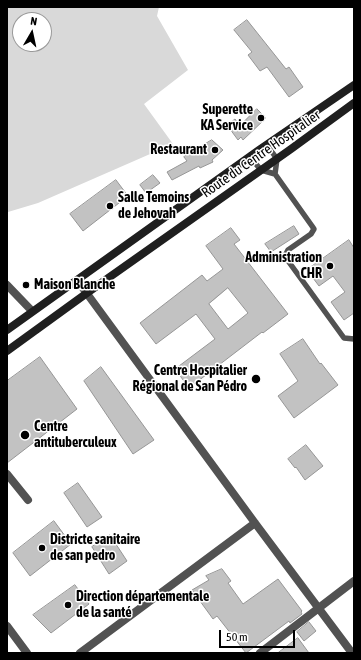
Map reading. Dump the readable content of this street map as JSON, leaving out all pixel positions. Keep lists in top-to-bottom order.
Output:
{
  "streets": {
    "street": ["Route du Centre Hospitalier"]
  },
  "places": [
    "Superette KA Service",
    "Restaurant",
    "Salle Temoins de Jehovah",
    "Administration CHR",
    "Maison Blanche",
    "Centre Hospitalier Régional de San Pédro",
    "Centre antituberculeux",
    "Districte sanitaire de san pedro",
    "Direction départementale de la santé"
  ],
  "scale_bar": "50 m",
  "north": "top"
}
